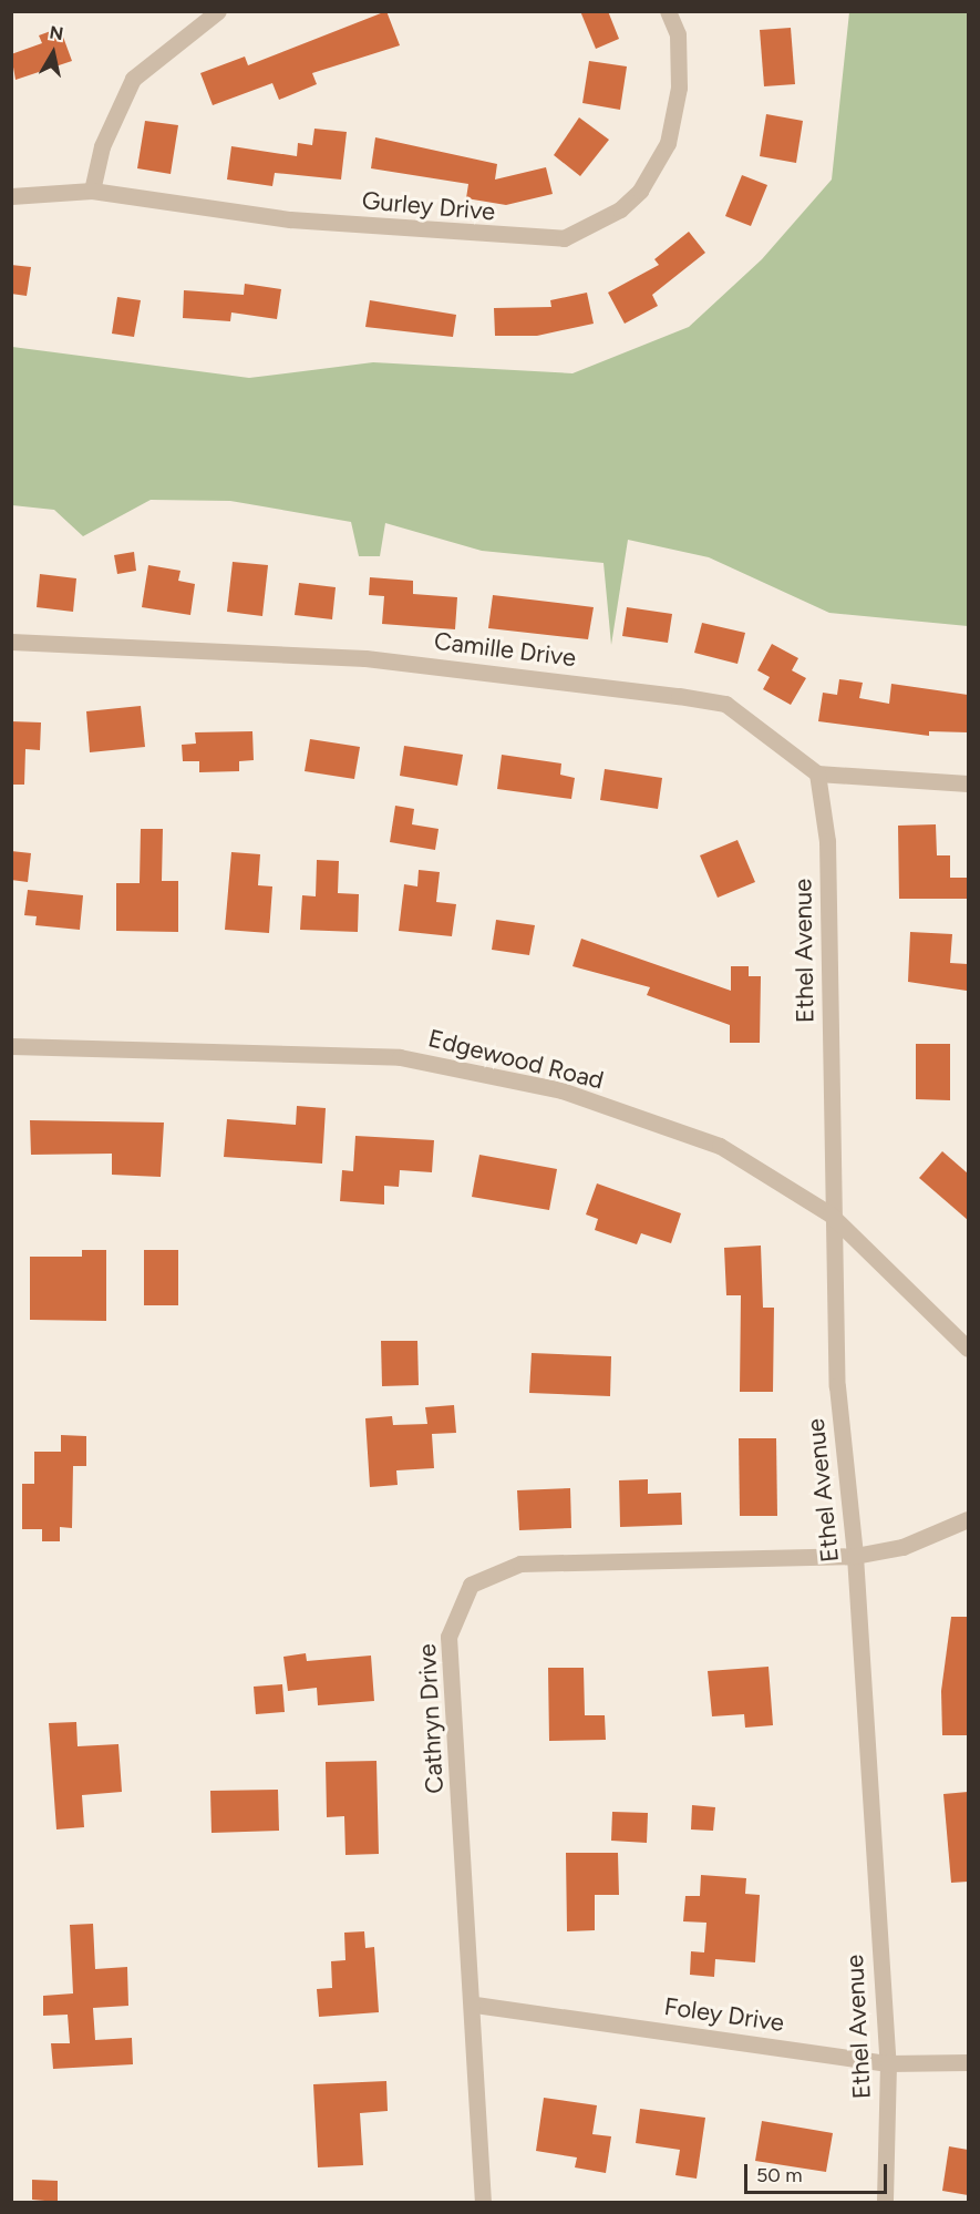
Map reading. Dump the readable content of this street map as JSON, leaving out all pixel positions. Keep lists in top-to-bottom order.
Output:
{
  "streets": {
    "street": [
      "Gurley Drive",
      "Camille Drive",
      "Ethel Avenue",
      "Edgewood Road",
      "Cathryn Drive",
      "Foley Drive"
    ]
  },
  "crossings": [
    ["Camille Drive", "Ethel Avenue"],
    ["Ethel Avenue", "Edgewood Road"],
    ["Ethel Avenue", "Cathryn Drive"],
    ["Ethel Avenue", "Foley Drive"],
    ["Cathryn Drive", "Foley Drive"]
  ],
  "scale_bar": "50 m",
  "north": "top"
}
